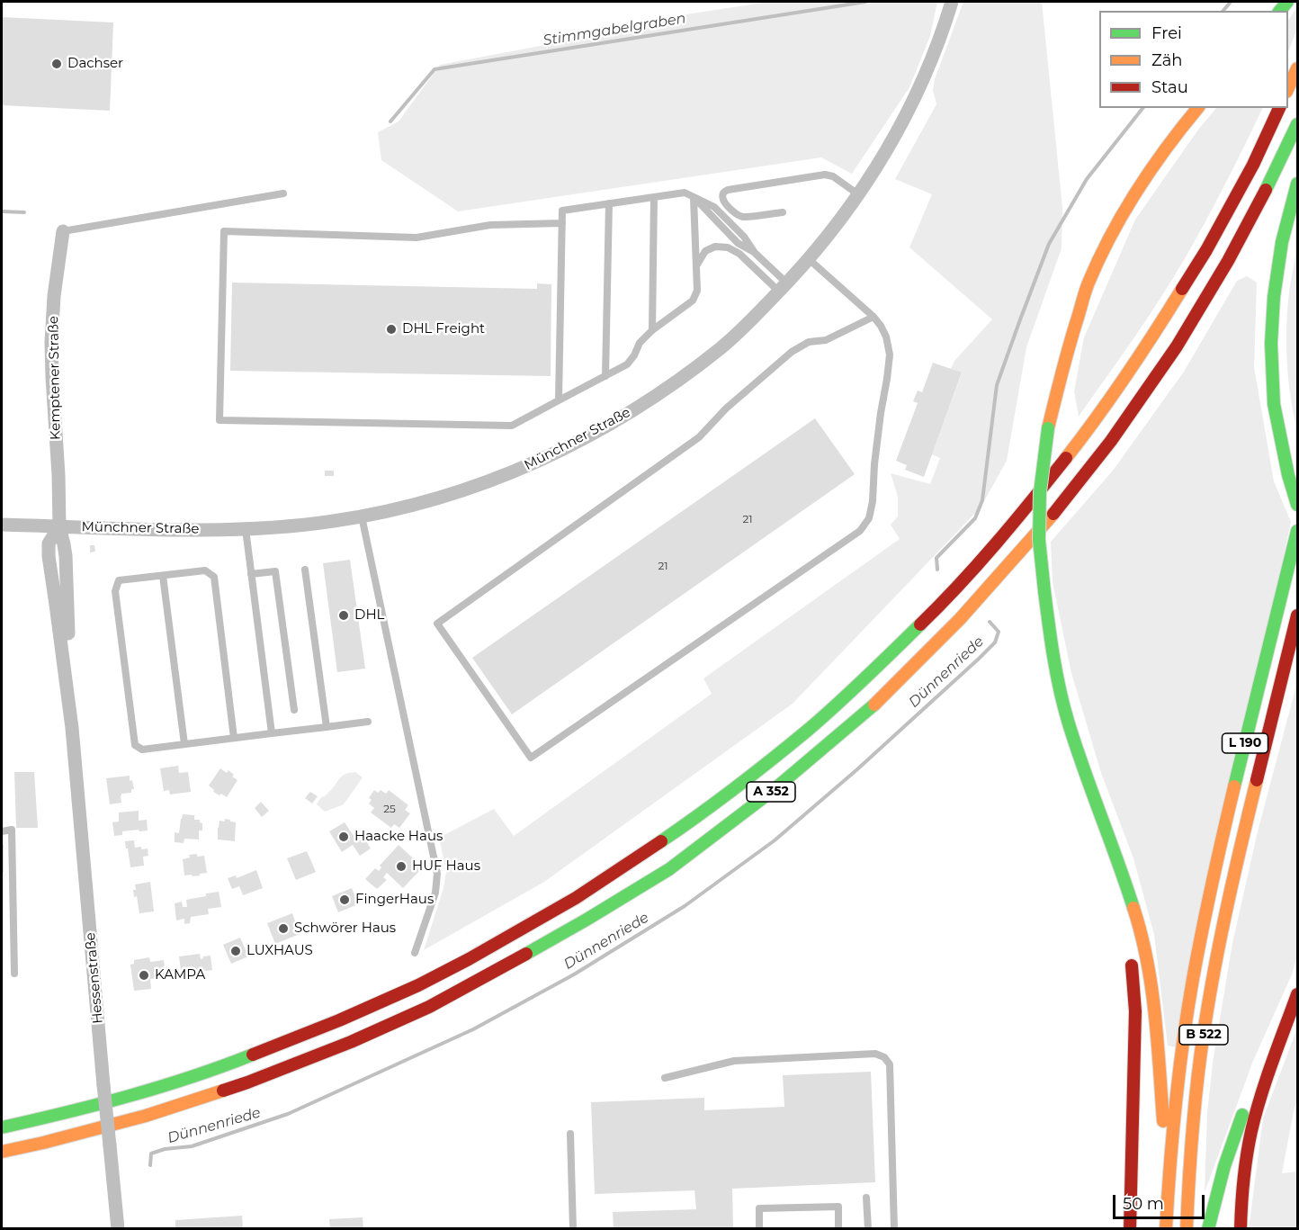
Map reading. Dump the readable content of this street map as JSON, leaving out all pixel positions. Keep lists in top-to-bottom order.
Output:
{
  "streets": {
    "highway": ["L 190", "A 352", "B 522"],
    "street": ["Kemptener Straße", "Münchner Straße", "Hessenstraße"]
  },
  "crossings": [
    ["Kemptener Straße", "Münchner Straße"],
    ["Kemptener Straße", "Hessenstraße"],
    ["Münchner Straße", "Hessenstraße"],
    ["L 190", "B 522"]
  ],
  "water": ["Stimmgabelgraben", "Dünnenriede"],
  "places": [
    "Dachser",
    "DHL Freight",
    "DHL",
    "Haacke Haus",
    "HUF Haus",
    "FingerHaus",
    "Schwörer Haus",
    "LUXHAUS",
    "KAMPA"
  ],
  "house_numbers": ["21", "21", "25"],
  "legend": ["Frei", "Zäh", "Stau"],
  "scale_bar": "50 m"
}
